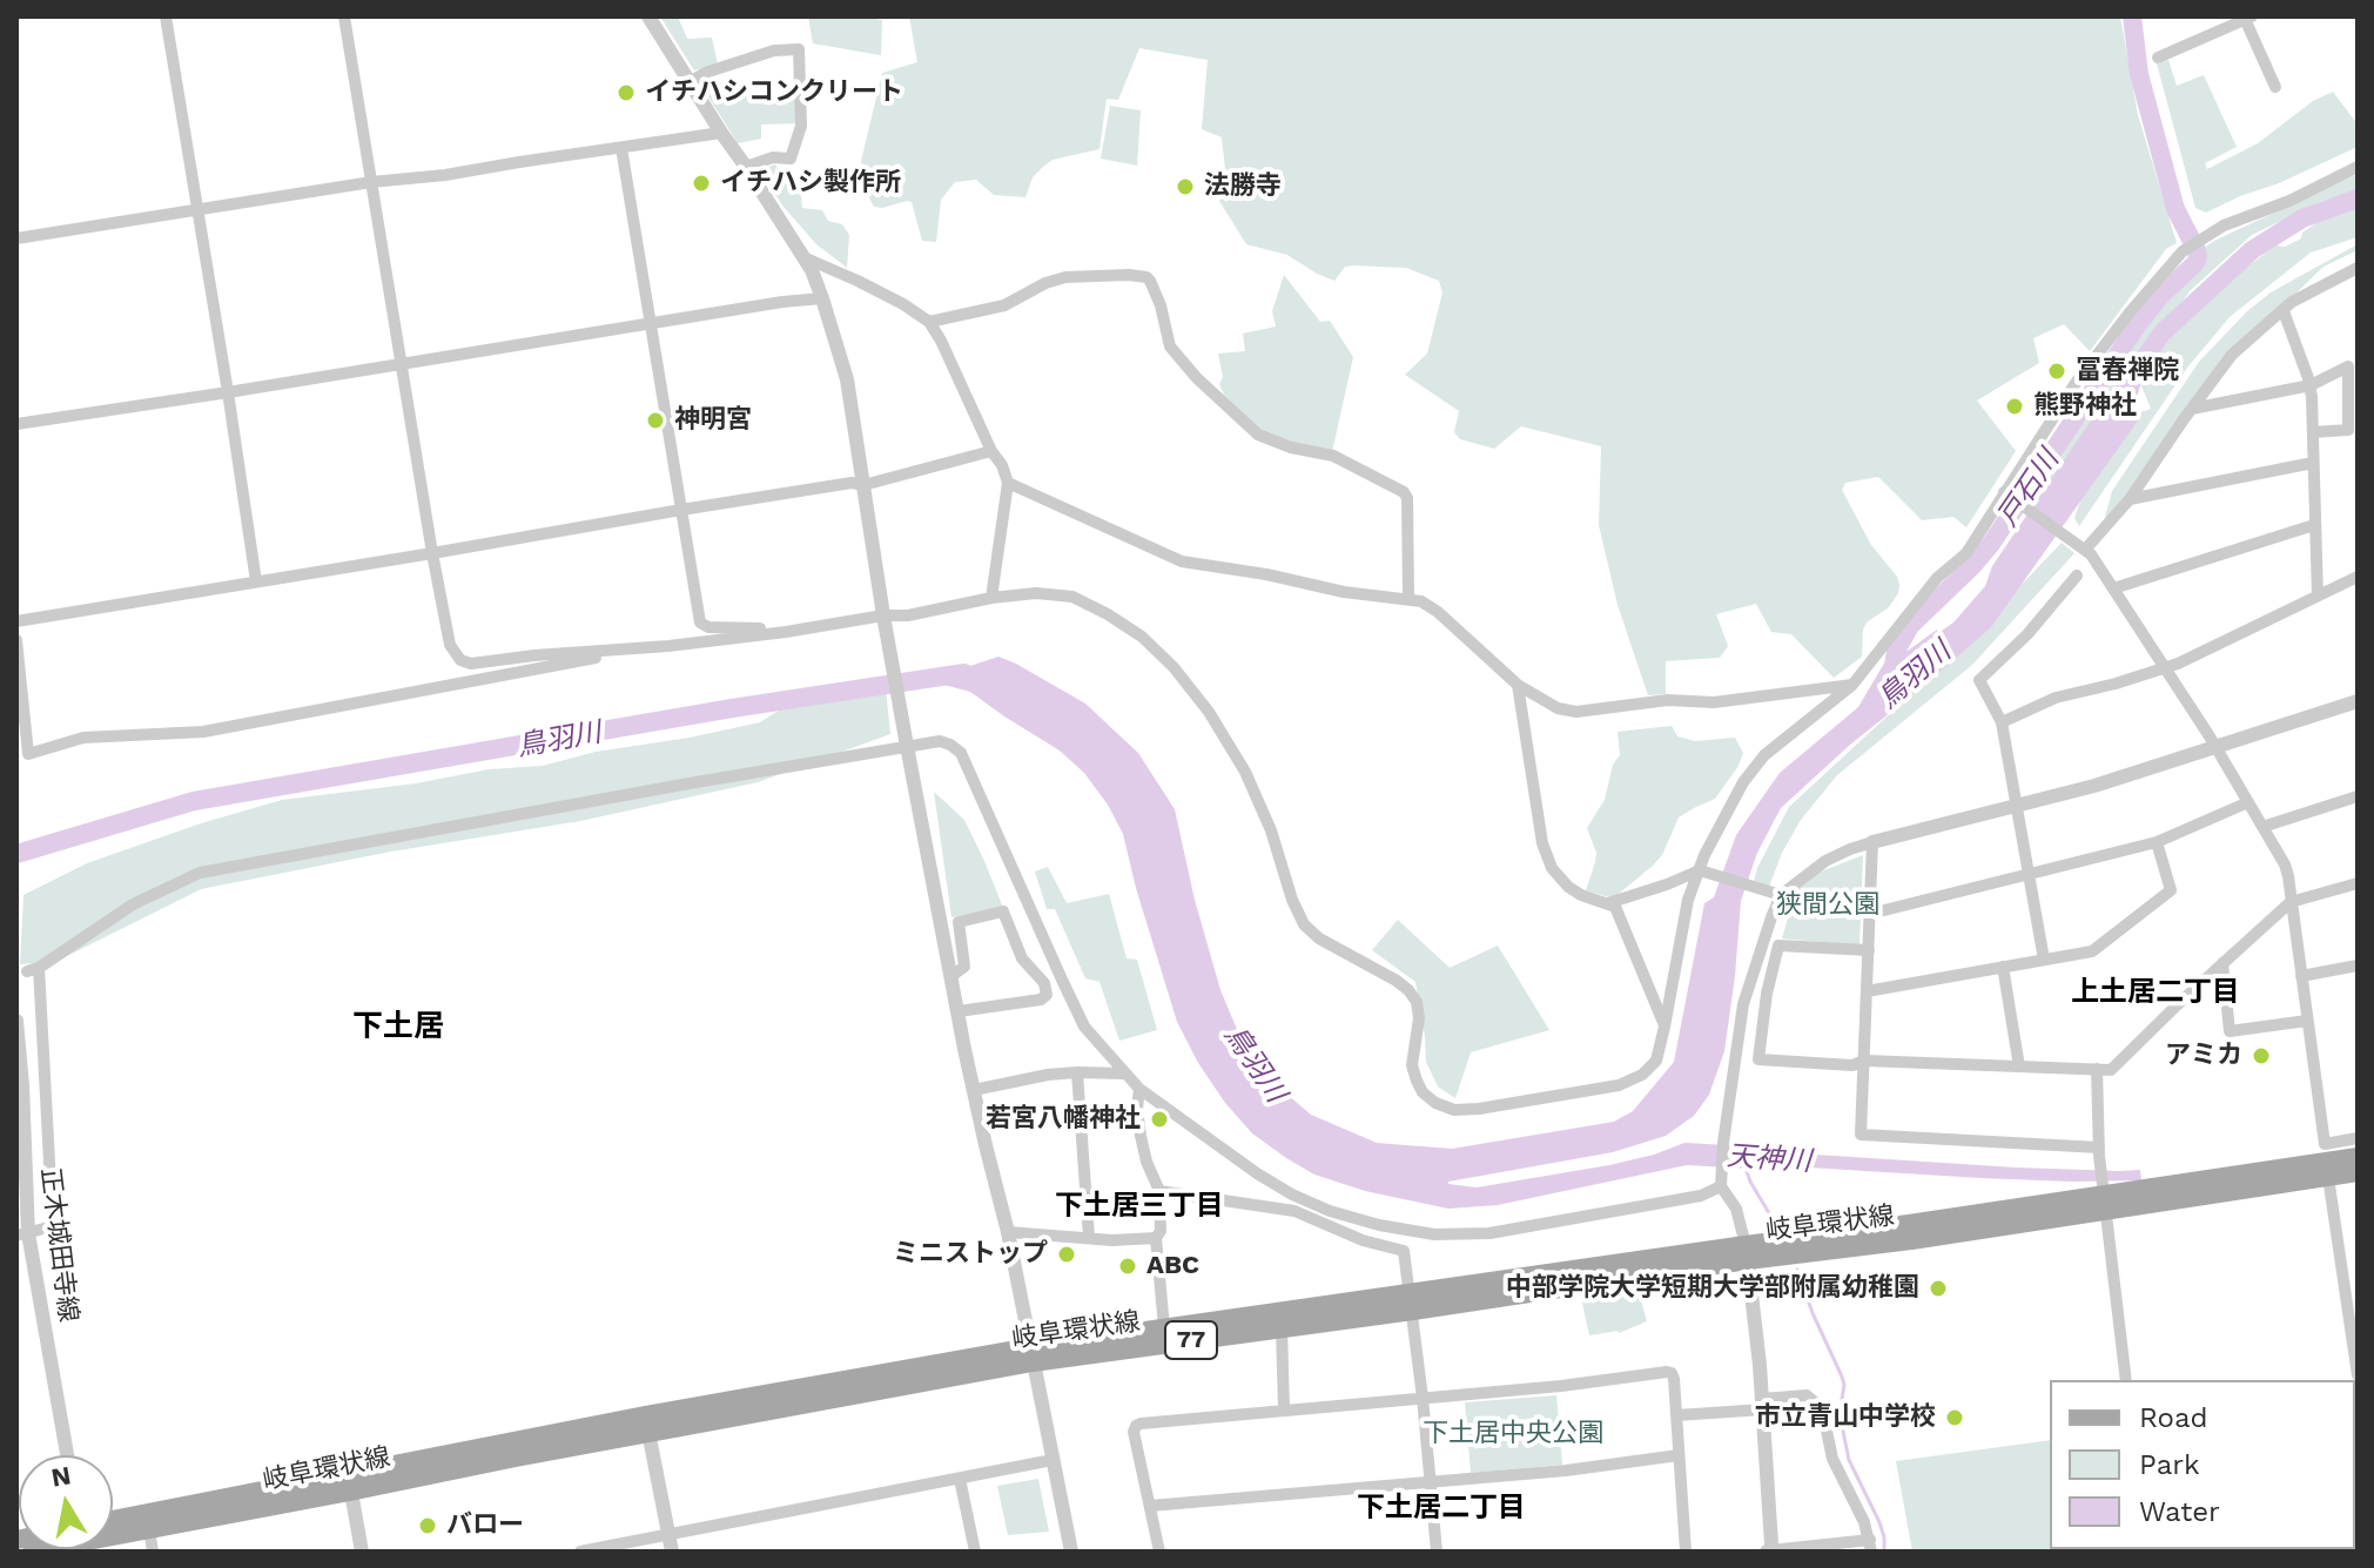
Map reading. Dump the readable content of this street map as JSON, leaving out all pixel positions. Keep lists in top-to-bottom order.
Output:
{
  "streets": {
    "main road": ["岐阜環状線", "77"],
    "street": ["正木城田寺線"]
  },
  "districts": [
    "上土居二丁目",
    "下土居",
    "下土居三丁目",
    "下土居二丁目"
  ],
  "water": ["戸石川", "鳥羽川", "天神川"],
  "parks": ["狭間公園", "下土居中央公園"],
  "places": [
    "イチハシコンクリート",
    "イチハシ製作所",
    "法勝寺",
    "冨春禅院",
    "熊野神社",
    "神明宮",
    "アミカ",
    "若宮八幡神社",
    "ミニストップ",
    "ABC",
    "中部学院大学短期大学部附属幼稚園",
    "市立青山中学校",
    "バロー"
  ],
  "legend": ["Road", "Park", "Water"],
  "north": "top"
}
